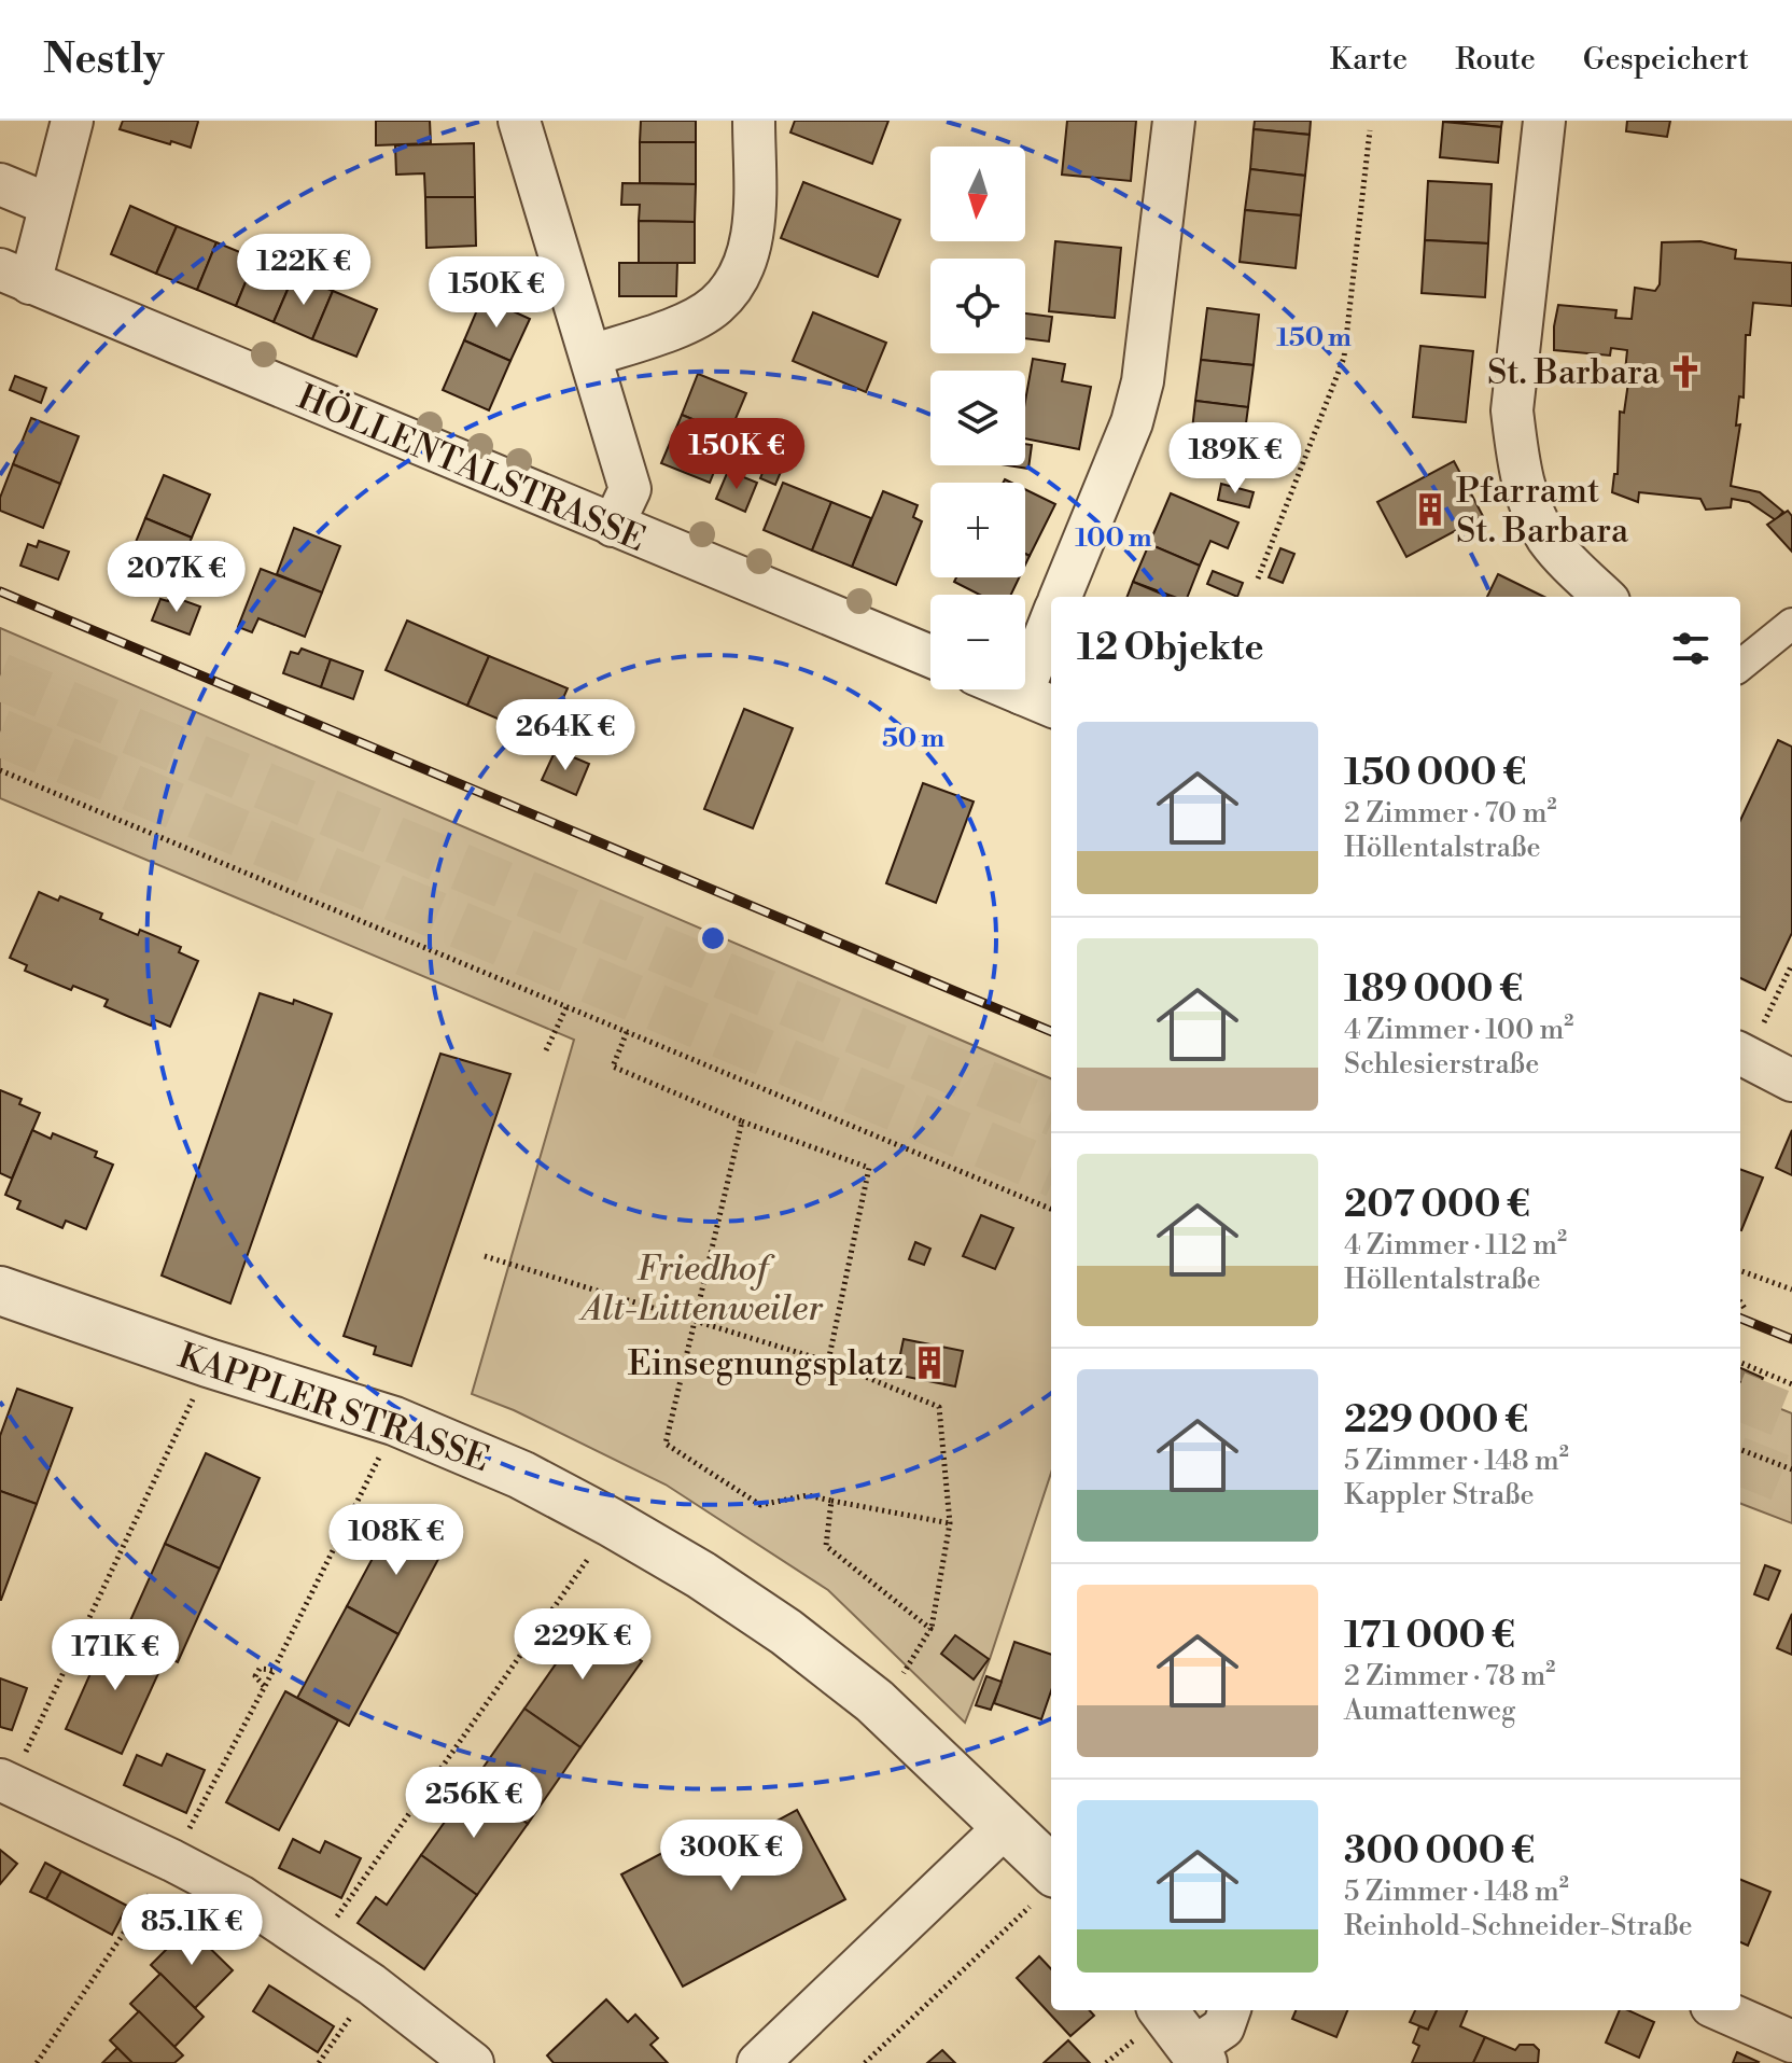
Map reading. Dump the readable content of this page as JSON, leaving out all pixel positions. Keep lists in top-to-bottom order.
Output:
{
  "streets": {
    "street": ["HÖLLENTALSTRASSE", "KAPPLER STRASSE"]
  },
  "parks": ["Friedhof Alt-Littenweiler"],
  "places": {
    "church": ["St. Barbara"],
    "building": ["Pfarramt St. Barbara", "Einsegnungsplatz"]
  },
  "north": "bottom",
  "page": {
    "header": "Nestly",
    "nav": ["Karte", "Route", "Gespeichert"],
    "map_buttons": ["+", "−"],
    "price": [
      "122K €",
      "150K €",
      "150K €",
      "189K €",
      "207K €",
      "264K €",
      "108K €",
      "229K €",
      "171K €",
      "256K €",
      "300K €",
      "85.1K €"
    ],
    "heading": "12 Objekte",
    "list": [
      {
        "name": "150 000 €",
        "note": "2 Zimmer · 70 m² · Höllentalstraße"
      },
      {
        "name": "189 000 €",
        "note": "4 Zimmer · 100 m² · Schlesierstraße"
      },
      {
        "name": "207 000 €",
        "note": "4 Zimmer · 112 m² · Höllentalstraße"
      },
      {
        "name": "229 000 €",
        "note": "5 Zimmer · 148 m² · Kappler Straße"
      },
      {
        "name": "171 000 €",
        "note": "2 Zimmer · 78 m² · Aumattenweg"
      },
      {
        "name": "300 000 €",
        "note": "5 Zimmer · 148 m² · Reinhold-Schneider-Straße"
      }
    ]
  },
  "rings": ["150 m", "100 m", "50 m"]
}
